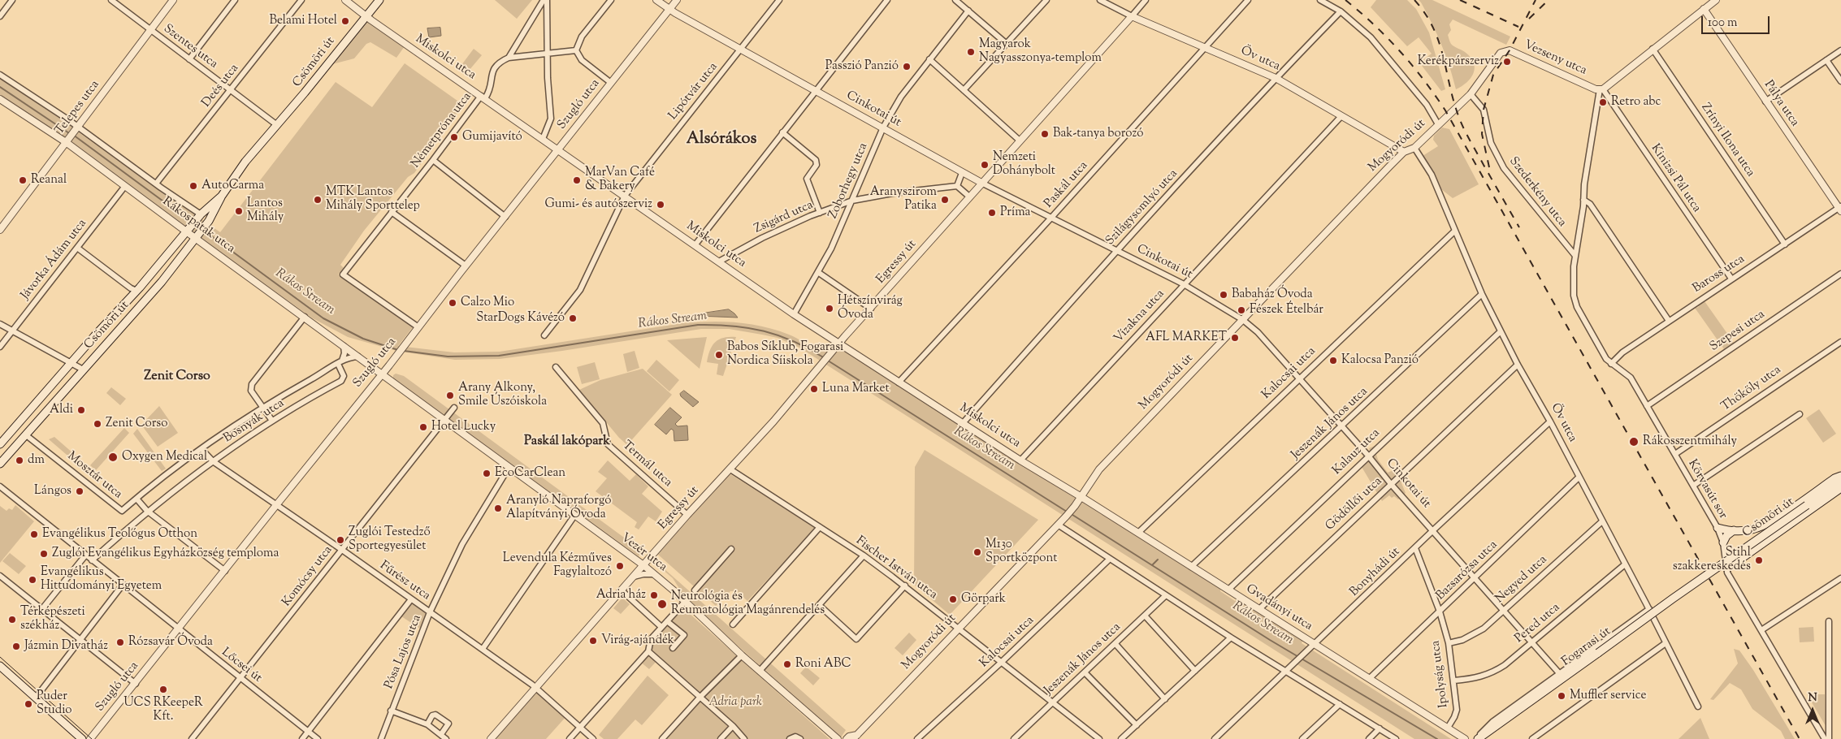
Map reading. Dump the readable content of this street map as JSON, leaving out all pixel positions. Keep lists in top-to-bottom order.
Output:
{
  "streets": {
    "main road": ["Csömöri út", "Fogarasi út"],
    "street": [
      "Szentes utca",
      "Miskolci utca",
      "Vezseny utca",
      "Öv utca",
      "Deés utca",
      "Lipótvár utca",
      "Pálya utca",
      "Szugló utca",
      "Telepes utca",
      "Cinkotai út",
      "Németpróna utca",
      "Zrínyi Ilona utca",
      "Mogyoródi út",
      "Kinizsi Pál utca",
      "Zoborhegy utca",
      "Paskál utca",
      "Szederkény utca",
      "Szilágysomlyó utca",
      "Zsigárd utca",
      "Rákospatak utca",
      "Jávorka Ádám utca",
      "Egressy út",
      "Baross utca",
      "Vízakna utca",
      "Szepesi utca",
      "Kalocsai utca",
      "Thököly utca",
      "Bosnyák utca",
      "Jeszenák János utca",
      "Kalauz utca",
      "Termál utca",
      "Mosztár utca",
      "Körvasút sor",
      "Gödöllői utca",
      "Vezér utca",
      "Fischer István utca",
      "Bazsarózsa utca",
      "Bonyhádi út",
      "Komócsy utca",
      "Negyed utca",
      "Fűrész utca",
      "Gvadányi utca",
      "Pered utca",
      "Pósa Lajos utca",
      "Lőcsei út",
      "Ipolyság utca"
    ]
  },
  "crossings": [
    ["Szentes utca", "Csömöri út"],
    ["Szentes utca", "Deés utca"],
    ["Szentes utca", "Telepes utca"],
    ["Miskolci utca", "Csömöri út"],
    ["Miskolci utca", "Lipótvár utca"],
    ["Miskolci utca", "Szugló utca"],
    ["Miskolci utca", "Németpróna utca"],
    ["Miskolci utca", "Mogyoródi út"],
    ["Miskolci utca", "Zoborhegy utca"],
    ["Miskolci utca", "Paskál utca"],
    ["Miskolci utca", "Szilágysomlyó utca"],
    ["Miskolci utca", "Zsigárd utca"],
    ["Miskolci utca", "Egressy út"],
    ["Miskolci utca", "Vízakna utca"],
    ["Miskolci utca", "Gvadányi utca"],
    ["Vezseny utca", "Mogyoródi út"],
    ["Vezseny utca", "Kinizsi Pál utca"],
    ["Vezseny utca", "Körvasút sor"],
    ["Öv utca", "Mogyoródi út"],
    ["Öv utca", "Paskál utca"],
    ["Öv utca", "Szilágysomlyó utca"],
    ["Öv utca", "Egressy út"],
    ["Öv utca", "Vízakna utca"],
    ["Öv utca", "Kalocsai utca"],
    ["Öv utca", "Jeszenák János utca"],
    ["Öv utca", "Kalauz utca"],
    ["Öv utca", "Gödöllői utca"],
    ["Öv utca", "Bazsarózsa utca"],
    ["Öv utca", "Bonyhádi út"],
    ["Öv utca", "Negyed utca"],
    ["Öv utca", "Pered utca"],
    ["Öv utca", "Fogarasi út"],
    ["Csömöri út", "Rákospatak utca"],
    ["Csömöri út", "Mosztár utca"],
    ["Csömöri út", "Fogarasi út"],
    ["Deés utca", "Rákospatak utca"],
    ["Lipótvár utca", "Cinkotai út"],
    ["Pálya utca", "Baross utca"],
    ["Szugló utca", "Cinkotai út"],
    ["Szugló utca", "Németpróna utca"],
    ["Szugló utca", "Rákospatak utca"],
    ["Szugló utca", "Mosztár utca"],
    ["Szugló utca", "Vezér utca"],
    ["Szugló utca", "Fűrész utca"],
    ["Szugló utca", "Lőcsei út"],
    ["Telepes utca", "Rákospatak utca"],
    ["Cinkotai út", "Mogyoródi út"],
    ["Cinkotai út", "Zoborhegy utca"],
    ["Cinkotai út", "Paskál utca"],
    ["Cinkotai út", "Szilágysomlyó utca"],
    ["Cinkotai út", "Egressy út"],
    ["Cinkotai út", "Vízakna utca"],
    ["Cinkotai út", "Kalocsai utca"],
    ["Cinkotai út", "Jeszenák János utca"],
    ["Cinkotai út", "Kalauz utca"],
    ["Cinkotai út", "Gödöllői utca"],
    ["Cinkotai út", "Bazsarózsa utca"],
    ["Cinkotai út", "Bonyhádi út"],
    ["Cinkotai út", "Negyed utca"],
    ["Cinkotai út", "Pered utca"],
    ["Cinkotai út", "Fogarasi út"],
    ["Zrínyi Ilona utca", "Baross utca"],
    ["Mogyoródi út", "Szederkény utca"],
    ["Mogyoródi út", "Fischer István utca"],
    ["Mogyoródi út", "Gvadányi utca"],
    ["Kinizsi Pál utca", "Baross utca"],
    ["Kinizsi Pál utca", "Körvasút sor"],
    ["Zoborhegy utca", "Zsigárd utca"],
    ["Szederkény utca", "Körvasút sor"],
    ["Rákospatak utca", "Jávorka Ádám utca"],
    ["Rákospatak utca", "Bosnyák utca"],
    ["Rákospatak utca", "Vezér utca"],
    ["Egressy út", "Termál utca"],
    ["Egressy út", "Vezér utca"],
    ["Egressy út", "Fischer István utca"],
    ["Egressy út", "Fűrész utca"],
    ["Baross utca", "Körvasút sor"],
    ["Szepesi utca", "Körvasút sor"],
    ["Kalocsai utca", "Fischer István utca"],
    ["Kalocsai utca", "Gvadányi utca"],
    ["Thököly utca", "Körvasút sor"],
    ["Bosnyák utca", "Mosztár utca"],
    ["Bosnyák utca", "Fűrész utca"],
    ["Bosnyák utca", "Lőcsei út"],
    ["Jeszenák János utca", "Fischer István utca"],
    ["Jeszenák János utca", "Gvadányi utca"],
    ["Kalauz utca", "Gvadányi utca"],
    ["Gödöllői utca", "Gvadányi utca"],
    ["Vezér utca", "Komócsy utca"],
    ["Vezér utca", "Pósa Lajos utca"],
    ["Bazsarózsa utca", "Gvadányi utca"],
    ["Bazsarózsa utca", "Ipolyság utca"],
    ["Bonyhádi út", "Gvadányi utca"],
    ["Bonyhádi út", "Ipolyság utca"],
    ["Komócsy utca", "Fűrész utca"],
    ["Komócsy utca", "Lőcsei út"],
    ["Negyed utca", "Ipolyság utca"],
    ["Fűrész utca", "Pósa Lajos utca"],
    ["Gvadányi utca", "Ipolyság utca"],
    ["Pered utca", "Ipolyság utca"]
  ],
  "districts": ["Alsórákos", "Zenit Corso", "Paskál lakópark"],
  "water": ["Rákos Stream"],
  "parks": ["Adria park"],
  "places": [
    "Belami Hotel",
    "Magyarok Nagyasszonya-templom",
    "Kerékpárszerviz",
    "Passzió Panzió",
    "Retro abc",
    "Bak-tanya borozó",
    "Gumijavító",
    "Nemzeti Dohánybolt",
    "Reanal",
    "MarVan Café & Bakery",
    "AutoCarma",
    "MTK Lantos Mihály Sporttelep",
    "Aranyszirom Patika",
    "Gumi- és autószerviz",
    "Lantos Mihály",
    "Príma",
    "Babaház Óvoda",
    "Calzo Mio",
    "Hétszínvirág Óvoda",
    "Fészek Ételbár",
    "StarDogs Kávézó",
    "AFL MARKET",
    "Babos Síklub, Fogarasi Nordica Síiskola",
    "Kalocsa Panzió",
    "Luna Market",
    "Arany Alkony, Smile Úszóiskola",
    "Aldi",
    "Zenit Corso",
    "Hotel Lucky",
    "Rákosszentmihály",
    "Oxygen Medical",
    "dm",
    "EcoCarClean",
    "Lángos",
    "Aranyló Napraforgó Alapítványi Óvoda",
    "Evangélikus Teológus Otthon",
    "Zuglói Testedző Sportegyesület",
    "M130 Sportközpont",
    "Zuglói Evangélikus Egyházközség temploma",
    "Stihl szakkereskedés",
    "Levendula Kézműves Fagylaltozó",
    "Evangélikus Hittudományi Egyetem",
    "Adria ház",
    "Görpark",
    "Neurológia és Reumatológia Magánrendelés",
    "Térképészeti székház",
    "Virág-ajándék",
    "Rózsavár Óvoda",
    "Jázmin Divatház",
    "Roni ABC",
    "UCS RKeepeR Kft.",
    "Muffler service",
    "Puder Studio"
  ],
  "scale_bar": "100 m",
  "north": "top"
}
